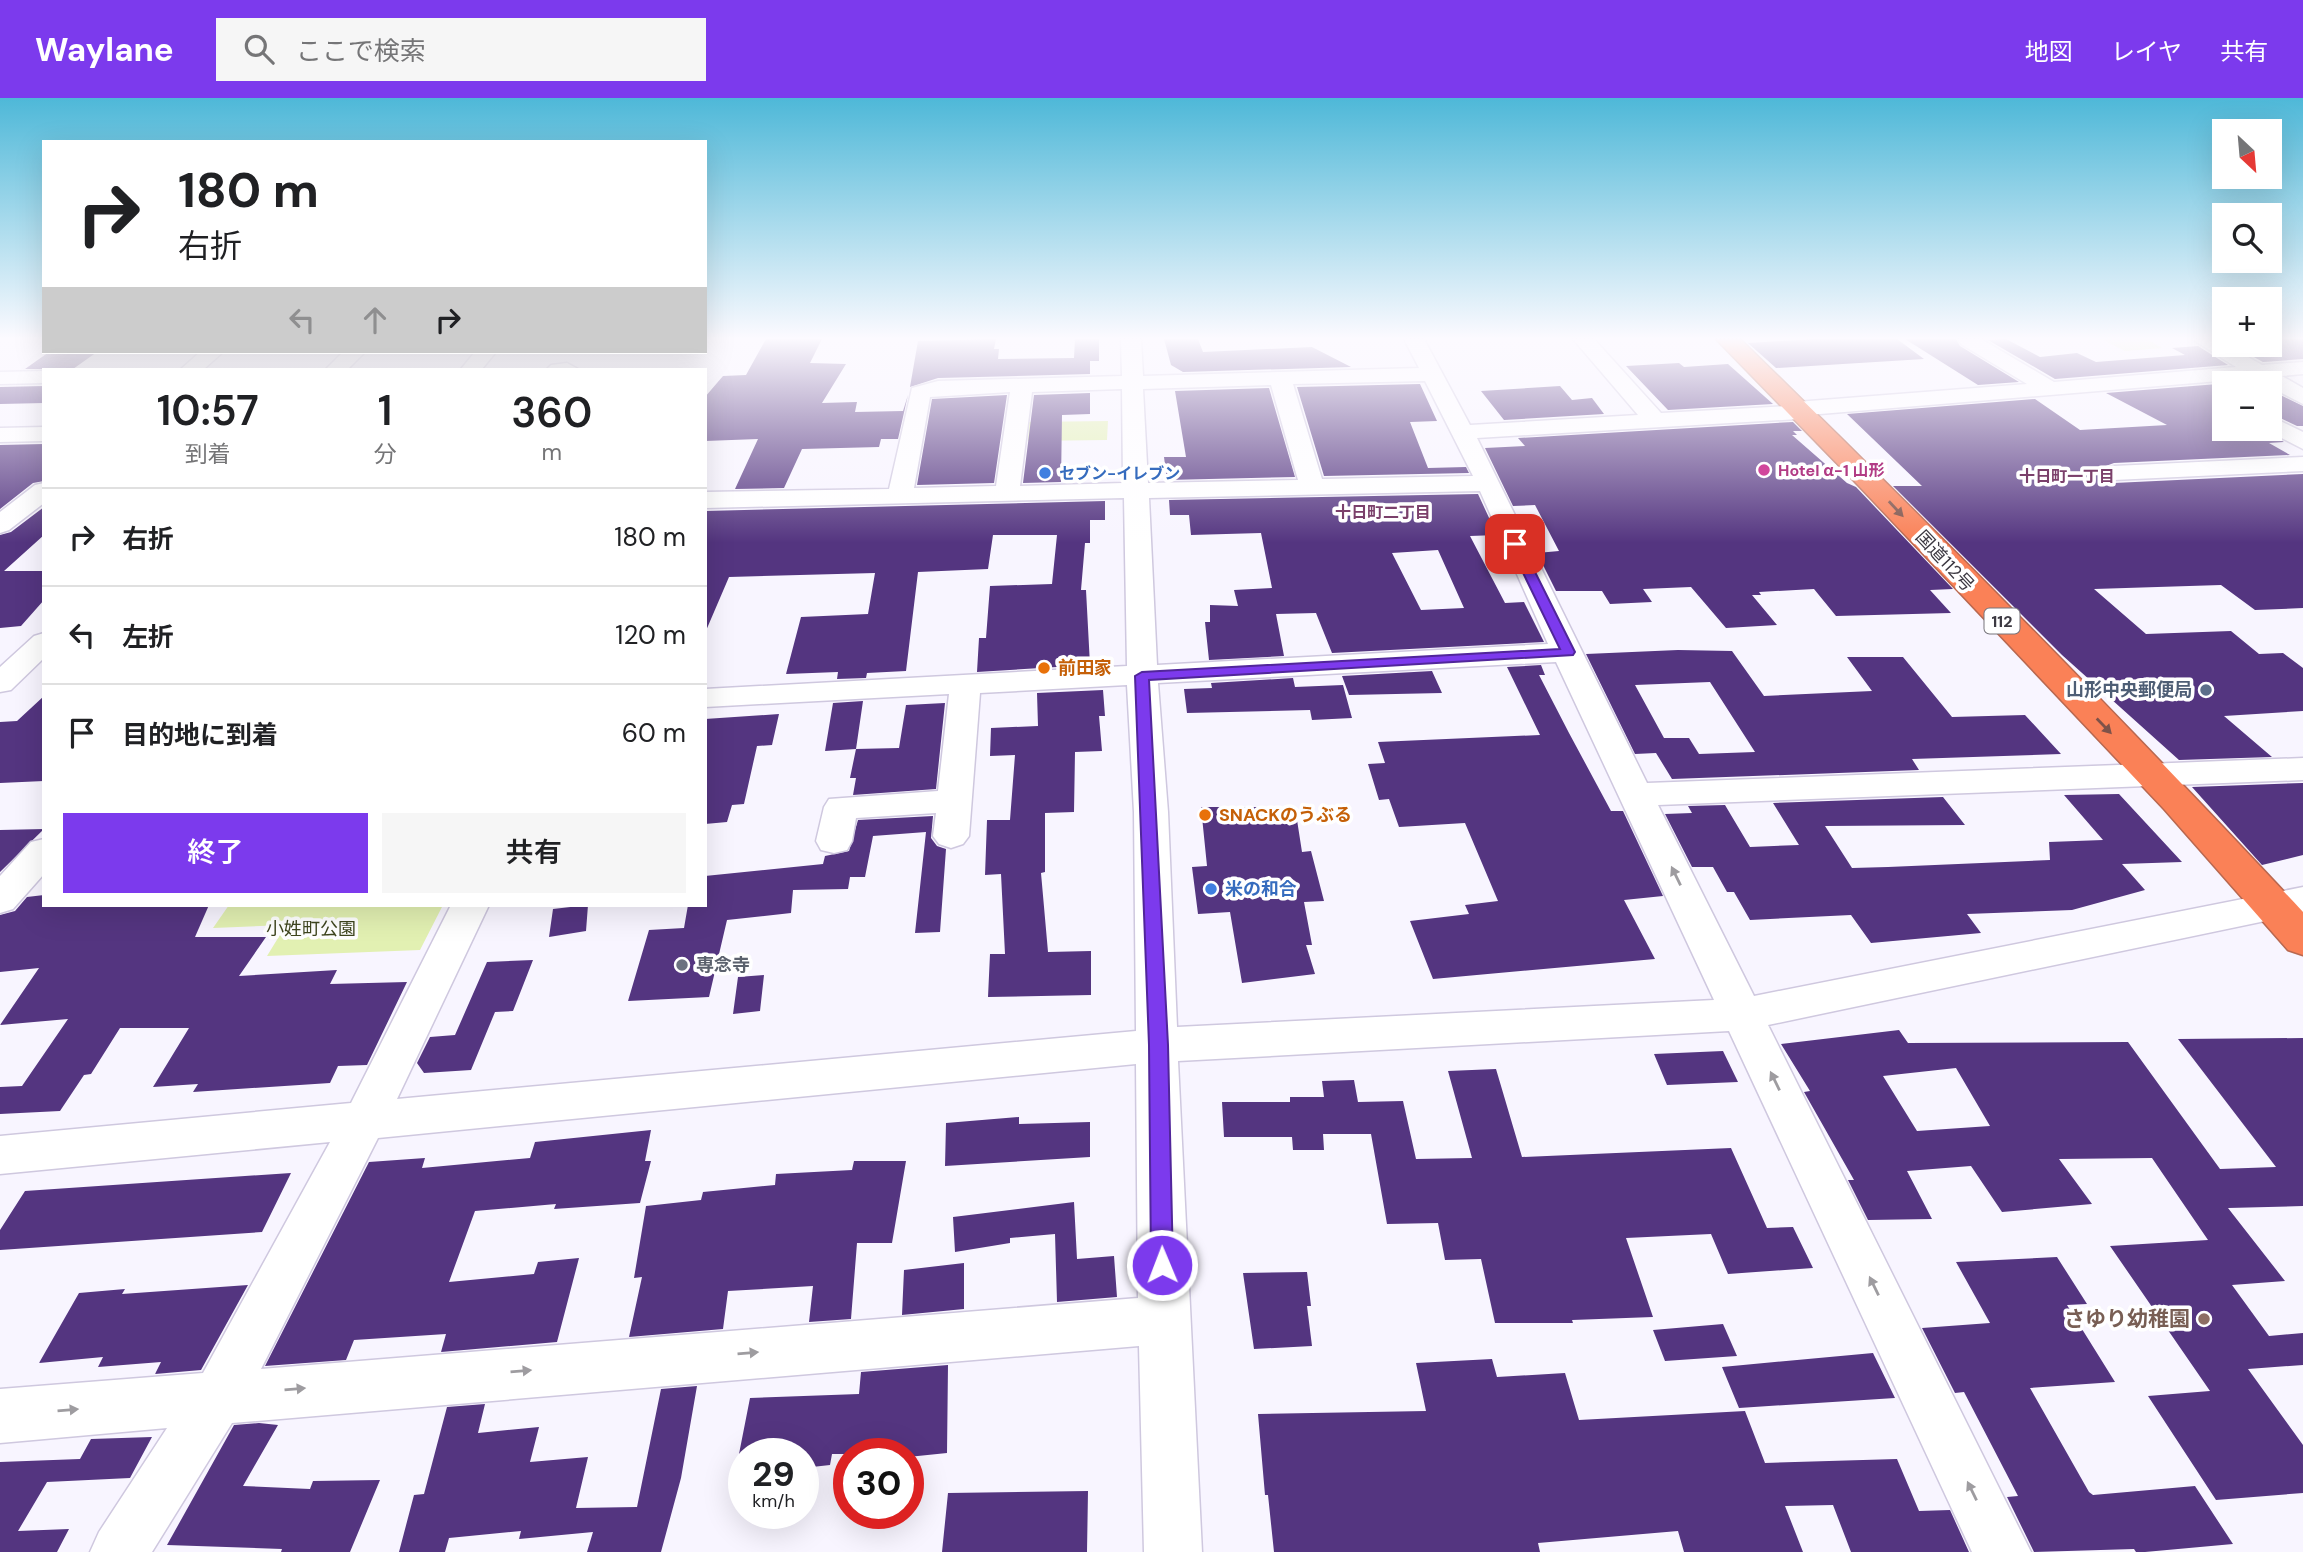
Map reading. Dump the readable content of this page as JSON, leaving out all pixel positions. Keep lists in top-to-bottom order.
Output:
{
  "streets": {
    "highway": ["国道112号", "112"]
  },
  "one_way": ["国道112号"],
  "districts": ["十日町一丁目", "十日町二丁目"],
  "parks": ["小姓町公園"],
  "places": [
    "Hotel α-1 山形",
    "セブン-イレブン",
    "前田家",
    "山形中央郵便局",
    "SNACKのうぶる",
    "米の和合",
    "専念寺",
    "さゆり幼稚園"
  ],
  "north": "bottom right",
  "page": {
    "header": "Waylane",
    "search": "ここで検索",
    "nav": ["地図", "レイヤ", "共有"],
    "map_buttons": ["+", "−"],
    "turn": ["180 m", "右折"],
    "eta": [
      "10:57",
      "到着",
      "1",
      "分",
      "360",
      "m"
    ],
    "list": [
      {
        "name": "右折",
        "value": "180 m"
      },
      {
        "name": "左折",
        "value": "120 m"
      },
      {
        "name": "目的地に到着",
        "value": "60 m"
      }
    ],
    "buttons": ["終了", "共有"],
    "speed": "29 km/h",
    "limit": "30"
  }
}
